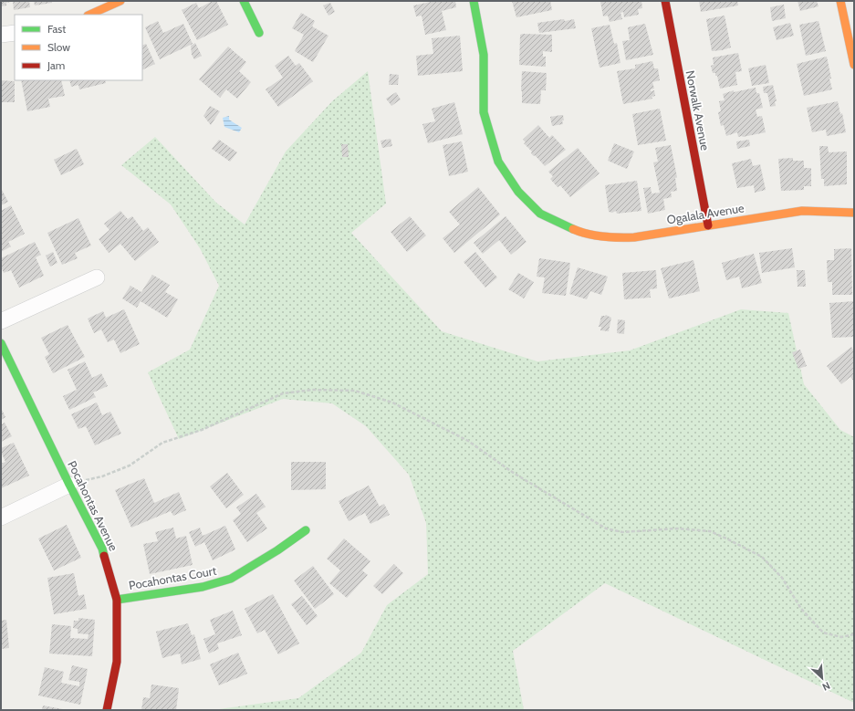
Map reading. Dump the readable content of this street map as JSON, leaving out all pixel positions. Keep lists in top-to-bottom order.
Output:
{
  "streets": {
    "street": [
      "Norwalk Avenue",
      "Ogalala Avenue",
      "Pocahontas Avenue",
      "Pocahontas Court"
    ]
  },
  "crossings": [
    ["Norwalk Avenue", "Ogalala Avenue"],
    ["Pocahontas Avenue", "Pocahontas Court"]
  ],
  "legend": ["Fast", "Slow", "Jam"],
  "north": "bottom right"
}
